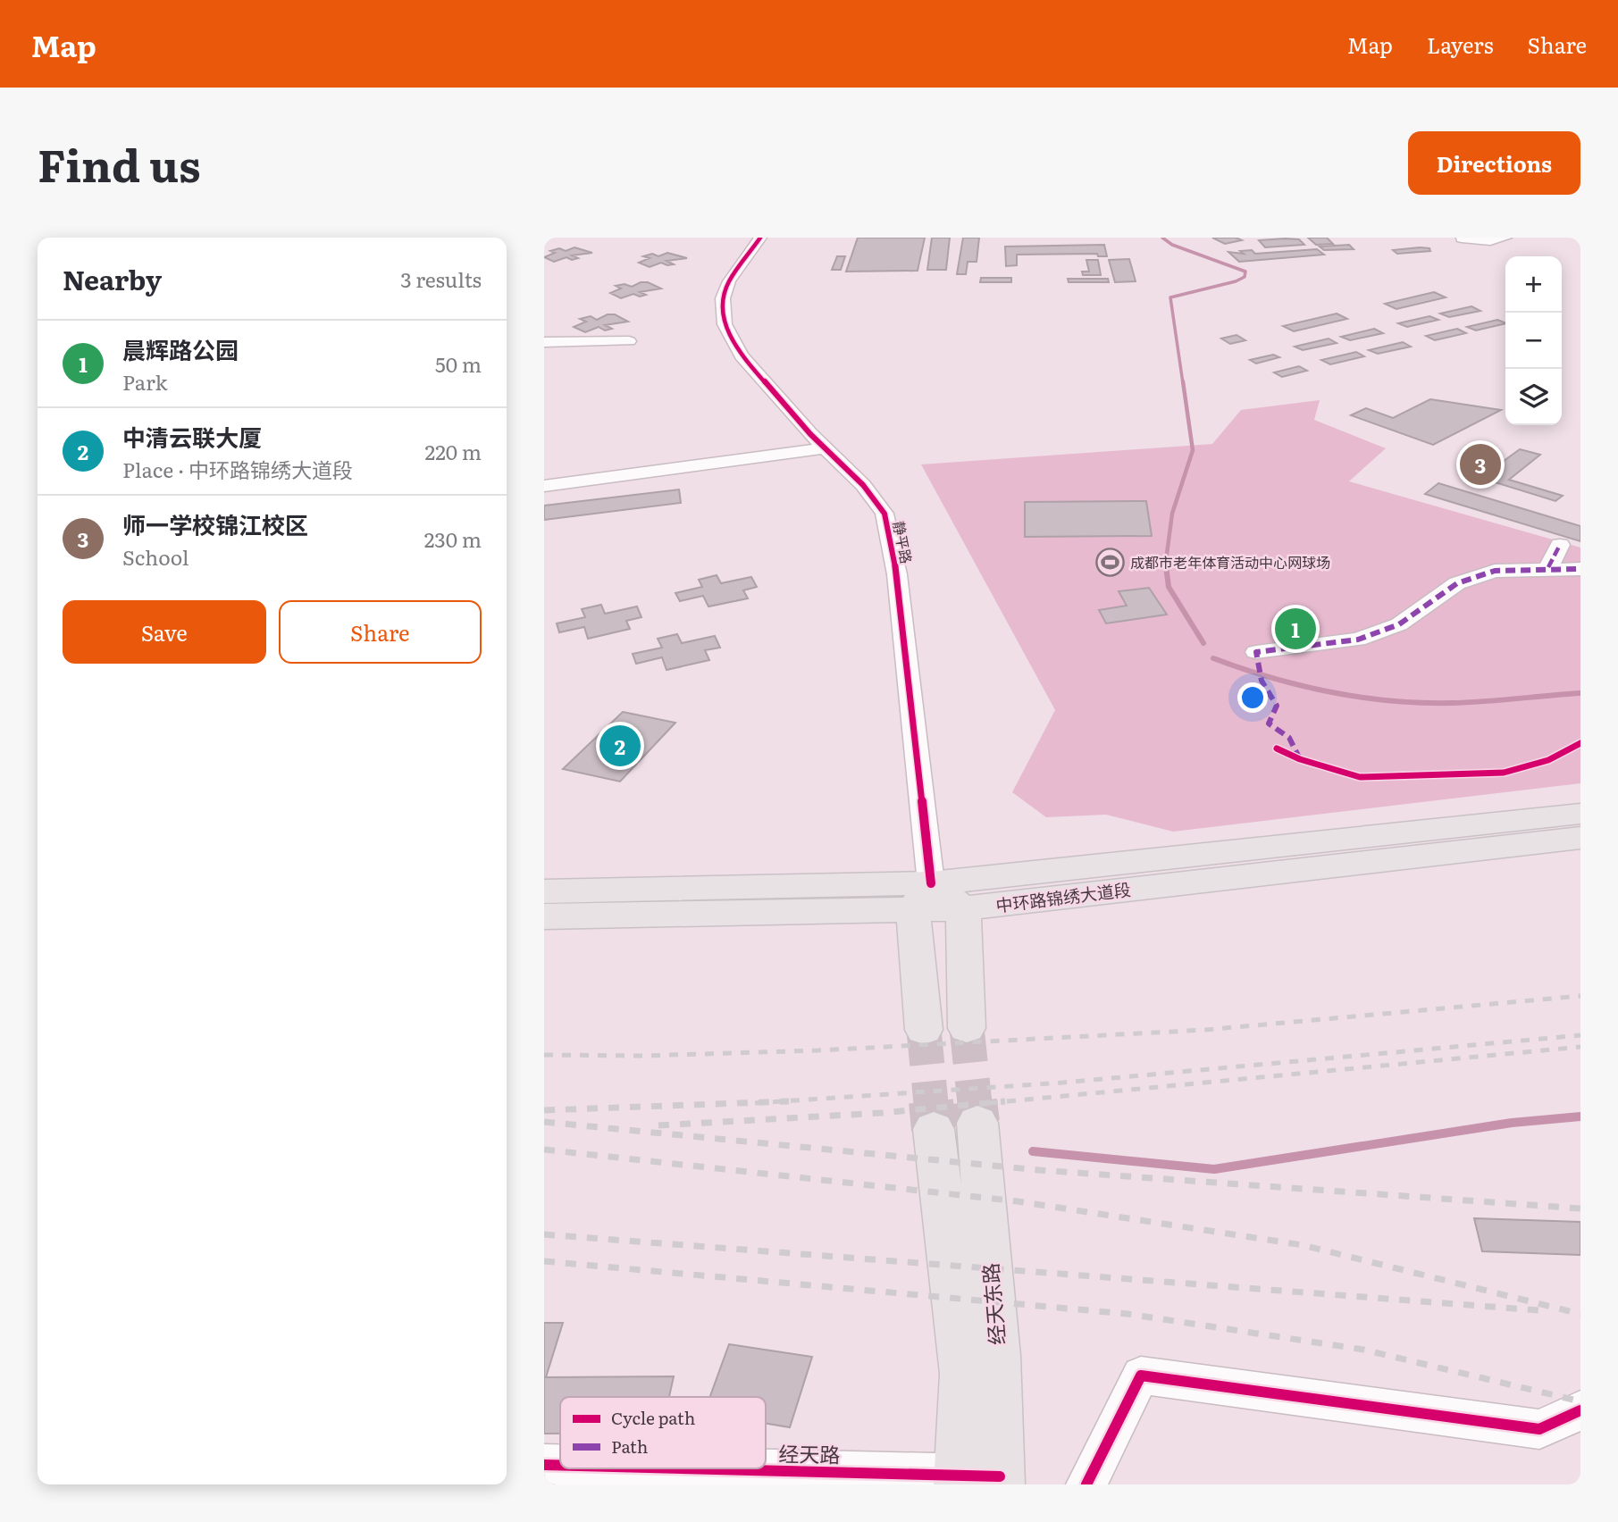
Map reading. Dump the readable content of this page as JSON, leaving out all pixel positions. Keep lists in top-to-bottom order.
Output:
{
  "streets": {
    "main road": ["中环路锦绣大道段", "经天东路"],
    "street": ["静平路", "经天路"]
  },
  "crossings": [
    ["静平路", "中环路锦绣大道段"],
    ["经天东路", "经天路"]
  ],
  "places": {
    "sports": ["成都市老年体育活动中心网球场"]
  },
  "legend": ["Cycle path", "Path"],
  "page": {
    "header": "Map",
    "nav": ["Map", "Layers", "Share"],
    "title": "Find us",
    "buttons": [
      "Directions",
      ["Save", "Share"]
    ],
    "heading": ["Nearby", "3 results"],
    "map_buttons": ["+", "−"],
    "list": [
      {
        "mark": "1",
        "name": "晨辉路公园",
        "note": "Park",
        "value": "50 m"
      },
      {
        "mark": "2",
        "name": "中清云联大厦",
        "note": "Place · 中环路锦绣大道段",
        "value": "220 m"
      },
      {
        "mark": "3",
        "name": "师一学校锦江校区",
        "note": "School",
        "value": "230 m"
      }
    ],
    "pins": ["3", "1", "2"]
  }
}
